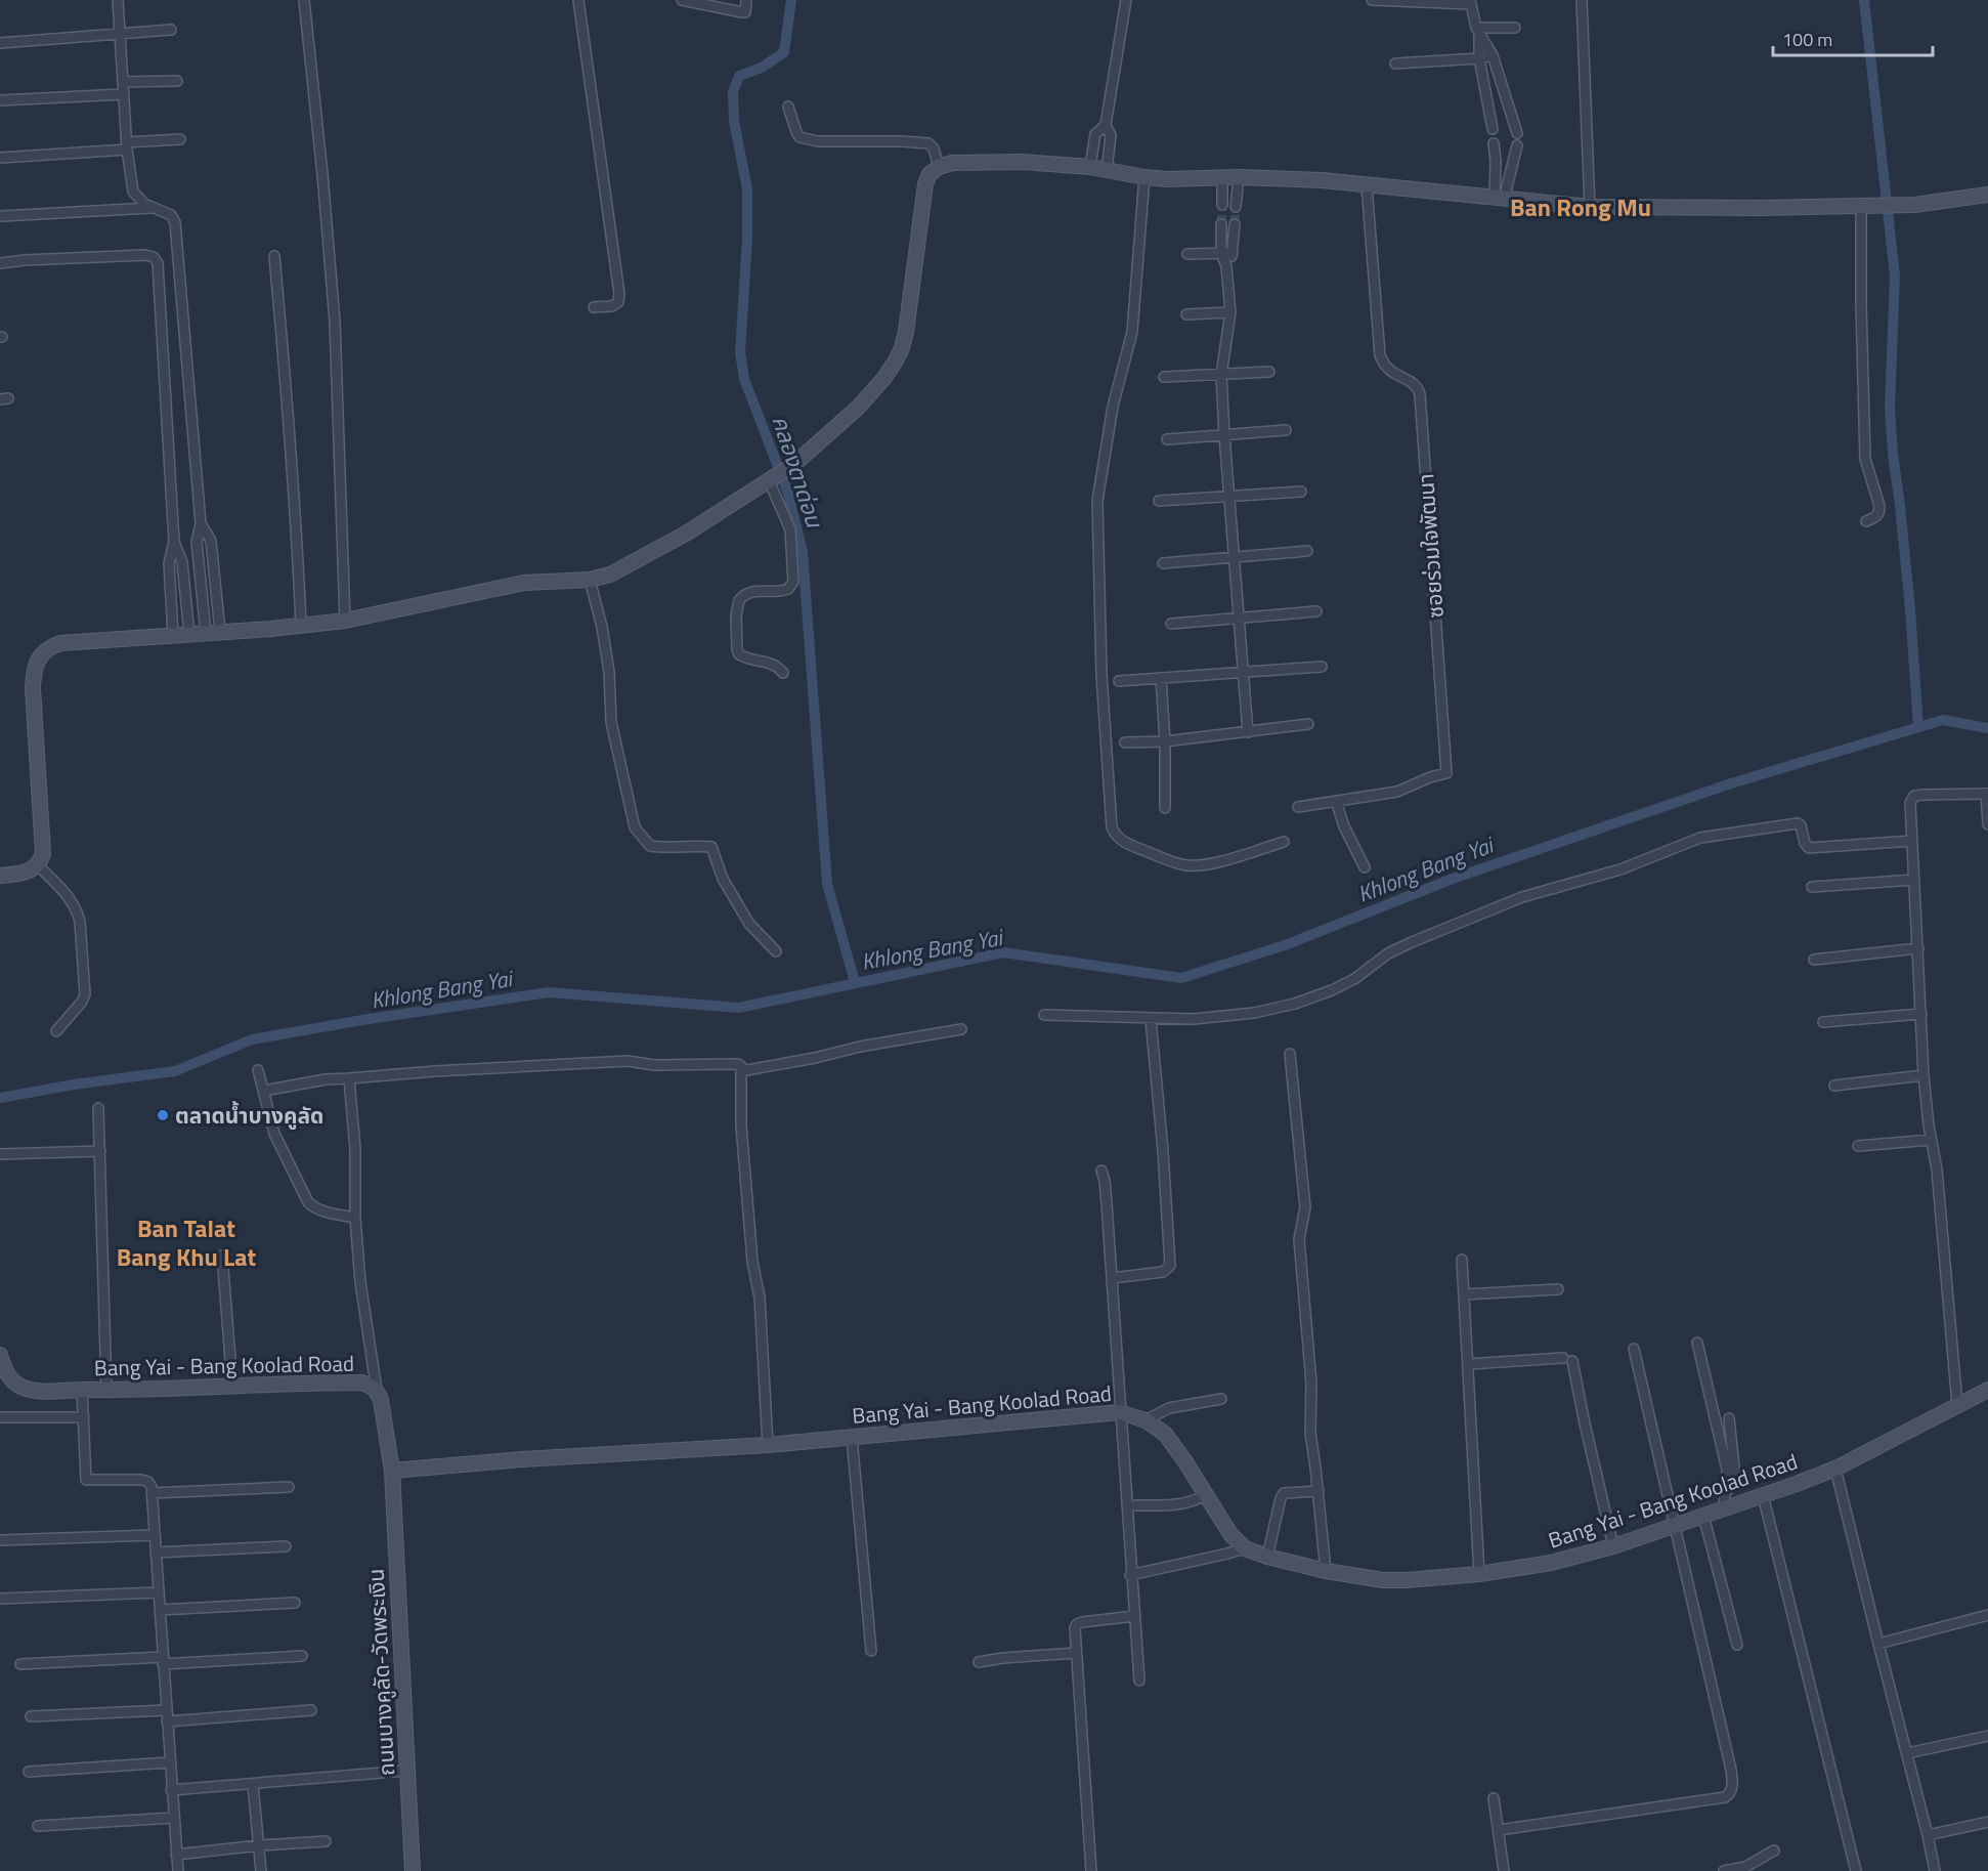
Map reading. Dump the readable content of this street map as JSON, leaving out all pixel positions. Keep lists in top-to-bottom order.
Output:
{
  "streets": {
    "street": ["ซอยร่วมใจพัฒนา", "Bang Yai - Bang Koolad Road", "ถนนบางคูลัด-วัดพระเงิน"]
  },
  "crossings": [
    ["Bang Yai - Bang Koolad Road", "ถนนบางคูลัด-วัดพระเงิน"]
  ],
  "districts": ["Ban Rong Mu", "Ban Talat Bang Khu Lat"],
  "water": ["คลองตาด่อน", "Khlong Bang Yai"],
  "places": ["ตลาดน้ำบางคูลัด"],
  "scale_bar": "100 m"
}
